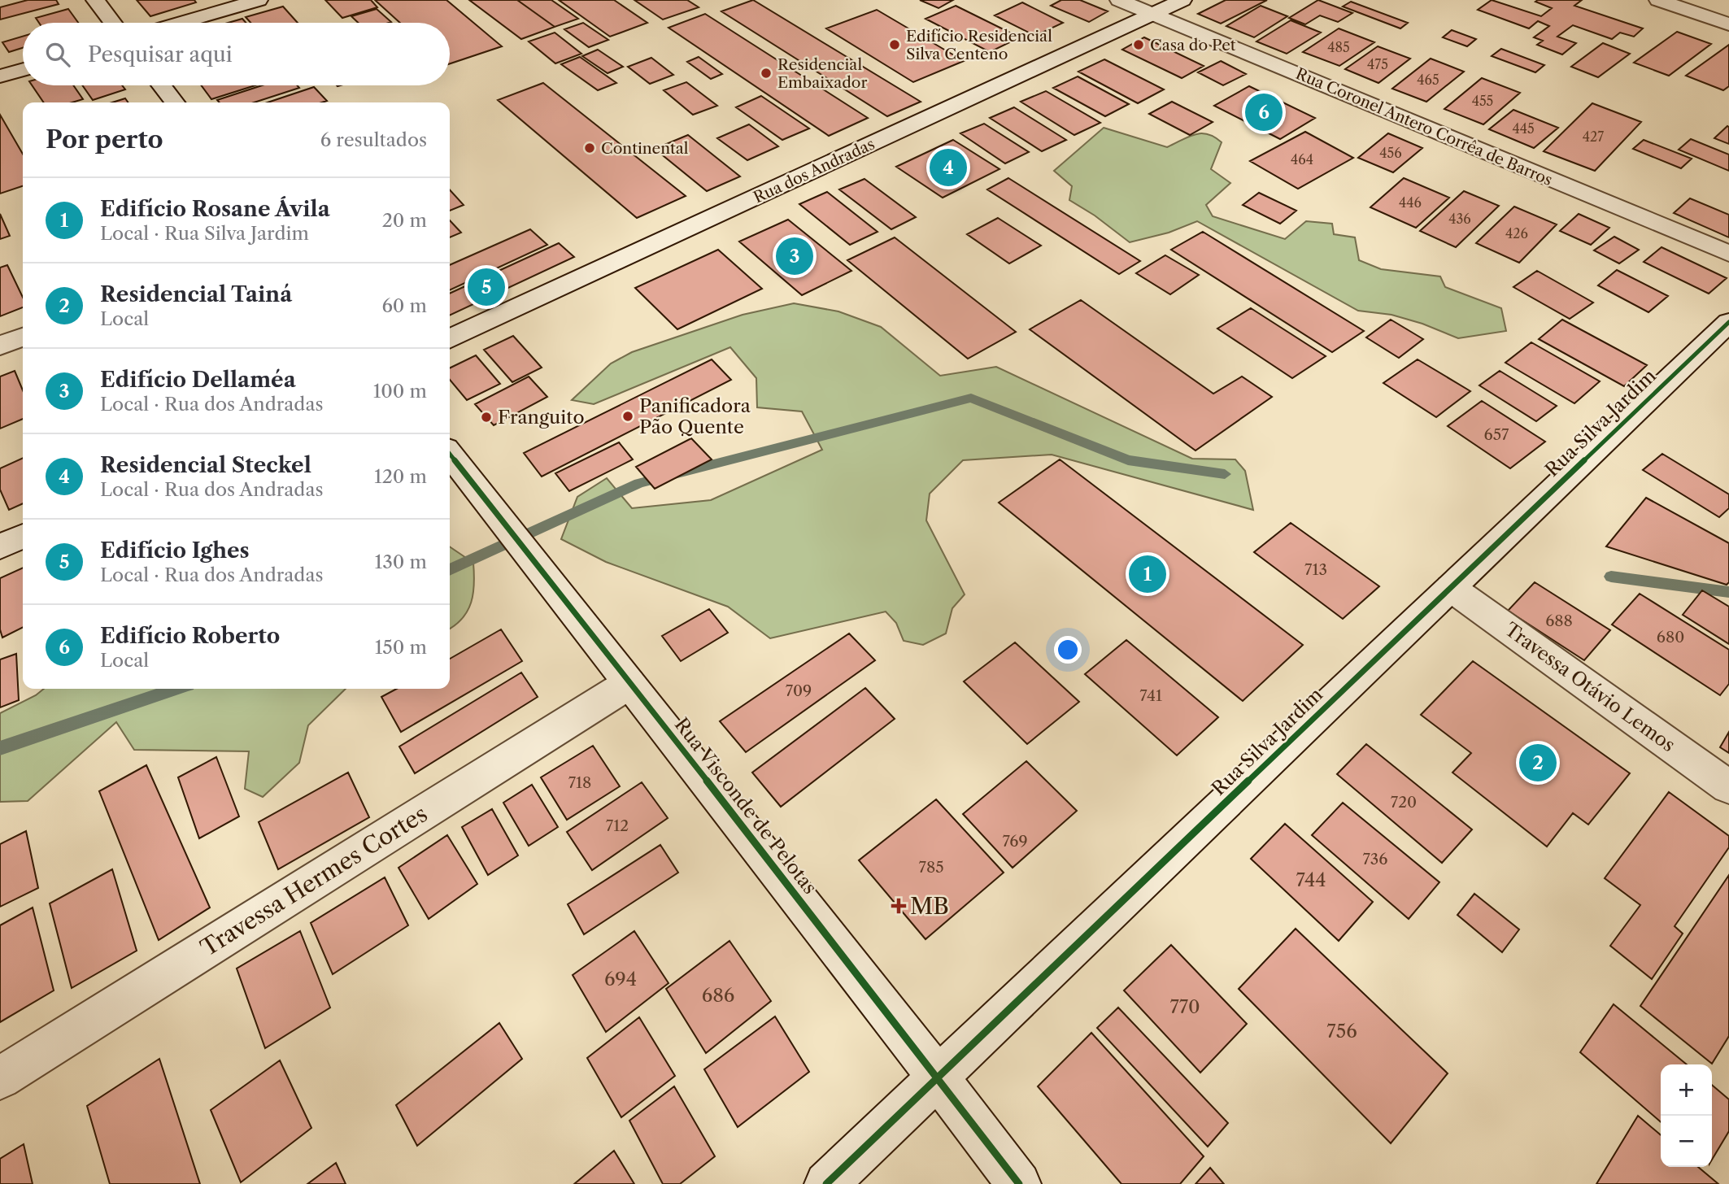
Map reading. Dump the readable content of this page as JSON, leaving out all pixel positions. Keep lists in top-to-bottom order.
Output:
{
  "streets": {
    "street": [
      "Rua Coronel Antero Corrêa de Barros",
      "Rua dos Andradas",
      "Rua Silva Jardim",
      "Travessa Otávio Lemos",
      "Rua Visconde de Pelotas",
      "Travessa Hermes Cortes"
    ]
  },
  "crossings": [
    ["Rua Coronel Antero Corrêa de Barros", "Rua dos Andradas"],
    ["Rua Silva Jardim", "Travessa Otávio Lemos"],
    ["Rua Silva Jardim", "Rua Visconde de Pelotas"],
    ["Rua Visconde de Pelotas", "Travessa Hermes Cortes"]
  ],
  "places": {
    "other": [
      "Edifício Residencial Silva Centeno",
      "Casa do Pet",
      "Residencial Embaixador",
      "Continental",
      "Panificadora Pão Quente",
      "Franguito"
    ],
    "health": ["MB"]
  },
  "house_numbers": [
    "485",
    "475",
    "465",
    "455",
    "445",
    "427",
    "456",
    "464",
    "446",
    "436",
    "426",
    "657",
    "713",
    "688",
    "680",
    "709",
    "741",
    "718",
    "720",
    "712",
    "769",
    "736",
    "785",
    "744",
    "694",
    "686",
    "770",
    "756"
  ],
  "page": {
    "search": "Pesquisar aqui",
    "pins": [
      "6",
      "4",
      "3",
      "5",
      "1",
      "2"
    ],
    "heading": ["Por perto", "6 resultados"],
    "list": [
      {
        "mark": "1",
        "name": "Edifício Rosane Ávila",
        "note": "Local · Rua Silva Jardim",
        "value": "20 m"
      },
      {
        "mark": "2",
        "name": "Residencial Tainá",
        "note": "Local",
        "value": "60 m"
      },
      {
        "mark": "3",
        "name": "Edifício Dellaméa",
        "note": "Local · Rua dos Andradas",
        "value": "100 m"
      },
      {
        "mark": "4",
        "name": "Residencial Steckel",
        "note": "Local · Rua dos Andradas",
        "value": "120 m"
      },
      {
        "mark": "5",
        "name": "Edifício Ighes",
        "note": "Local · Rua dos Andradas",
        "value": "130 m"
      },
      {
        "mark": "6",
        "name": "Edifício Roberto",
        "note": "Local",
        "value": "150 m"
      }
    ],
    "map_buttons": ["+", "−"]
  }
}
